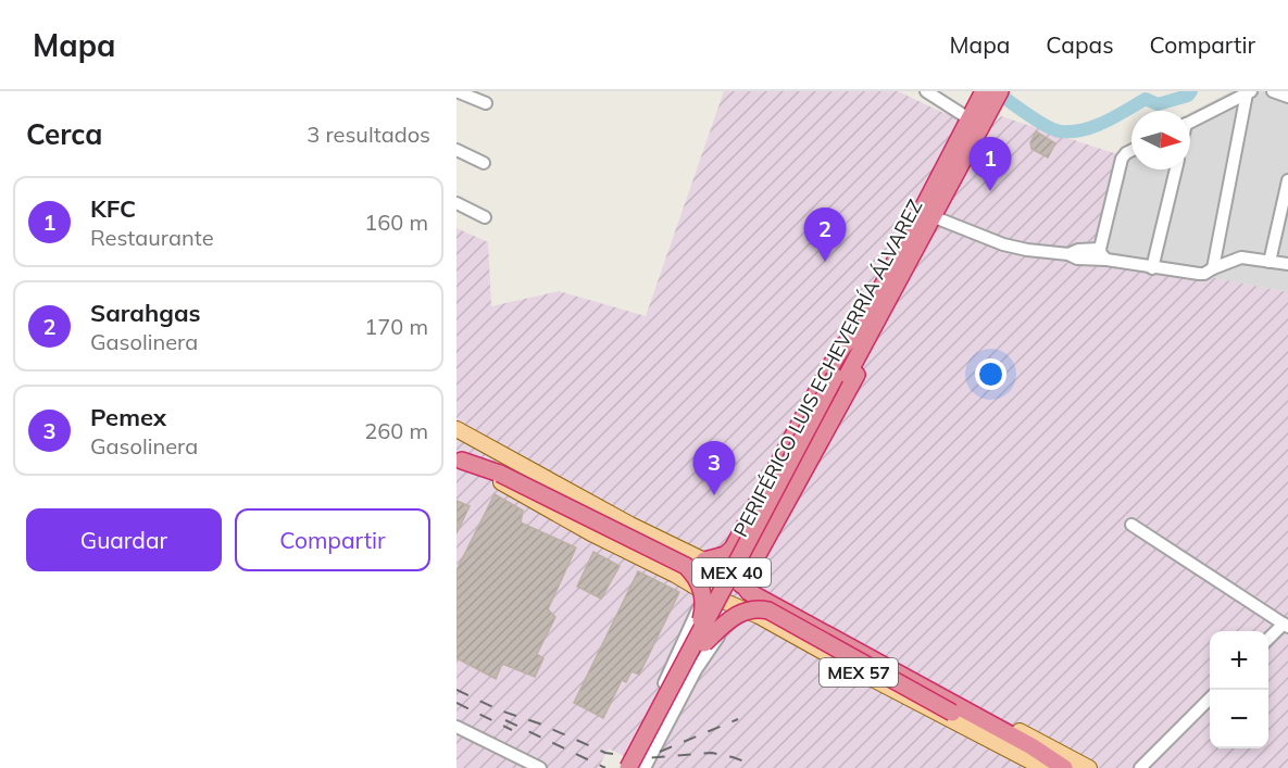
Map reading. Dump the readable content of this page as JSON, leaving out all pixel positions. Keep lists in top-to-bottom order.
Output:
{
  "streets": {
    "highway": ["PERIFÉRICO LUIS ECHEVERRÍA ÁLVAREZ", "MEX 40"],
    "main road": ["MEX 57"]
  },
  "crossings": [
    ["PERIFÉRICO LUIS ECHEVERRÍA ÁLVAREZ", "MEX 57"]
  ],
  "north": "right",
  "page": {
    "header": "Mapa",
    "nav": ["Mapa", "Capas", "Compartir"],
    "heading": ["Cerca", "3 resultados"],
    "pins": ["1", "2", "3"],
    "list": [
      {
        "mark": "1",
        "name": "KFC",
        "note": "Restaurante",
        "value": "160 m"
      },
      {
        "mark": "2",
        "name": "Sarahgas",
        "note": "Gasolinera",
        "value": "170 m"
      },
      {
        "mark": "3",
        "name": "Pemex",
        "note": "Gasolinera",
        "value": "260 m"
      }
    ],
    "buttons": ["Guardar", "Compartir"],
    "map_buttons": ["+", "−"]
  }
}
